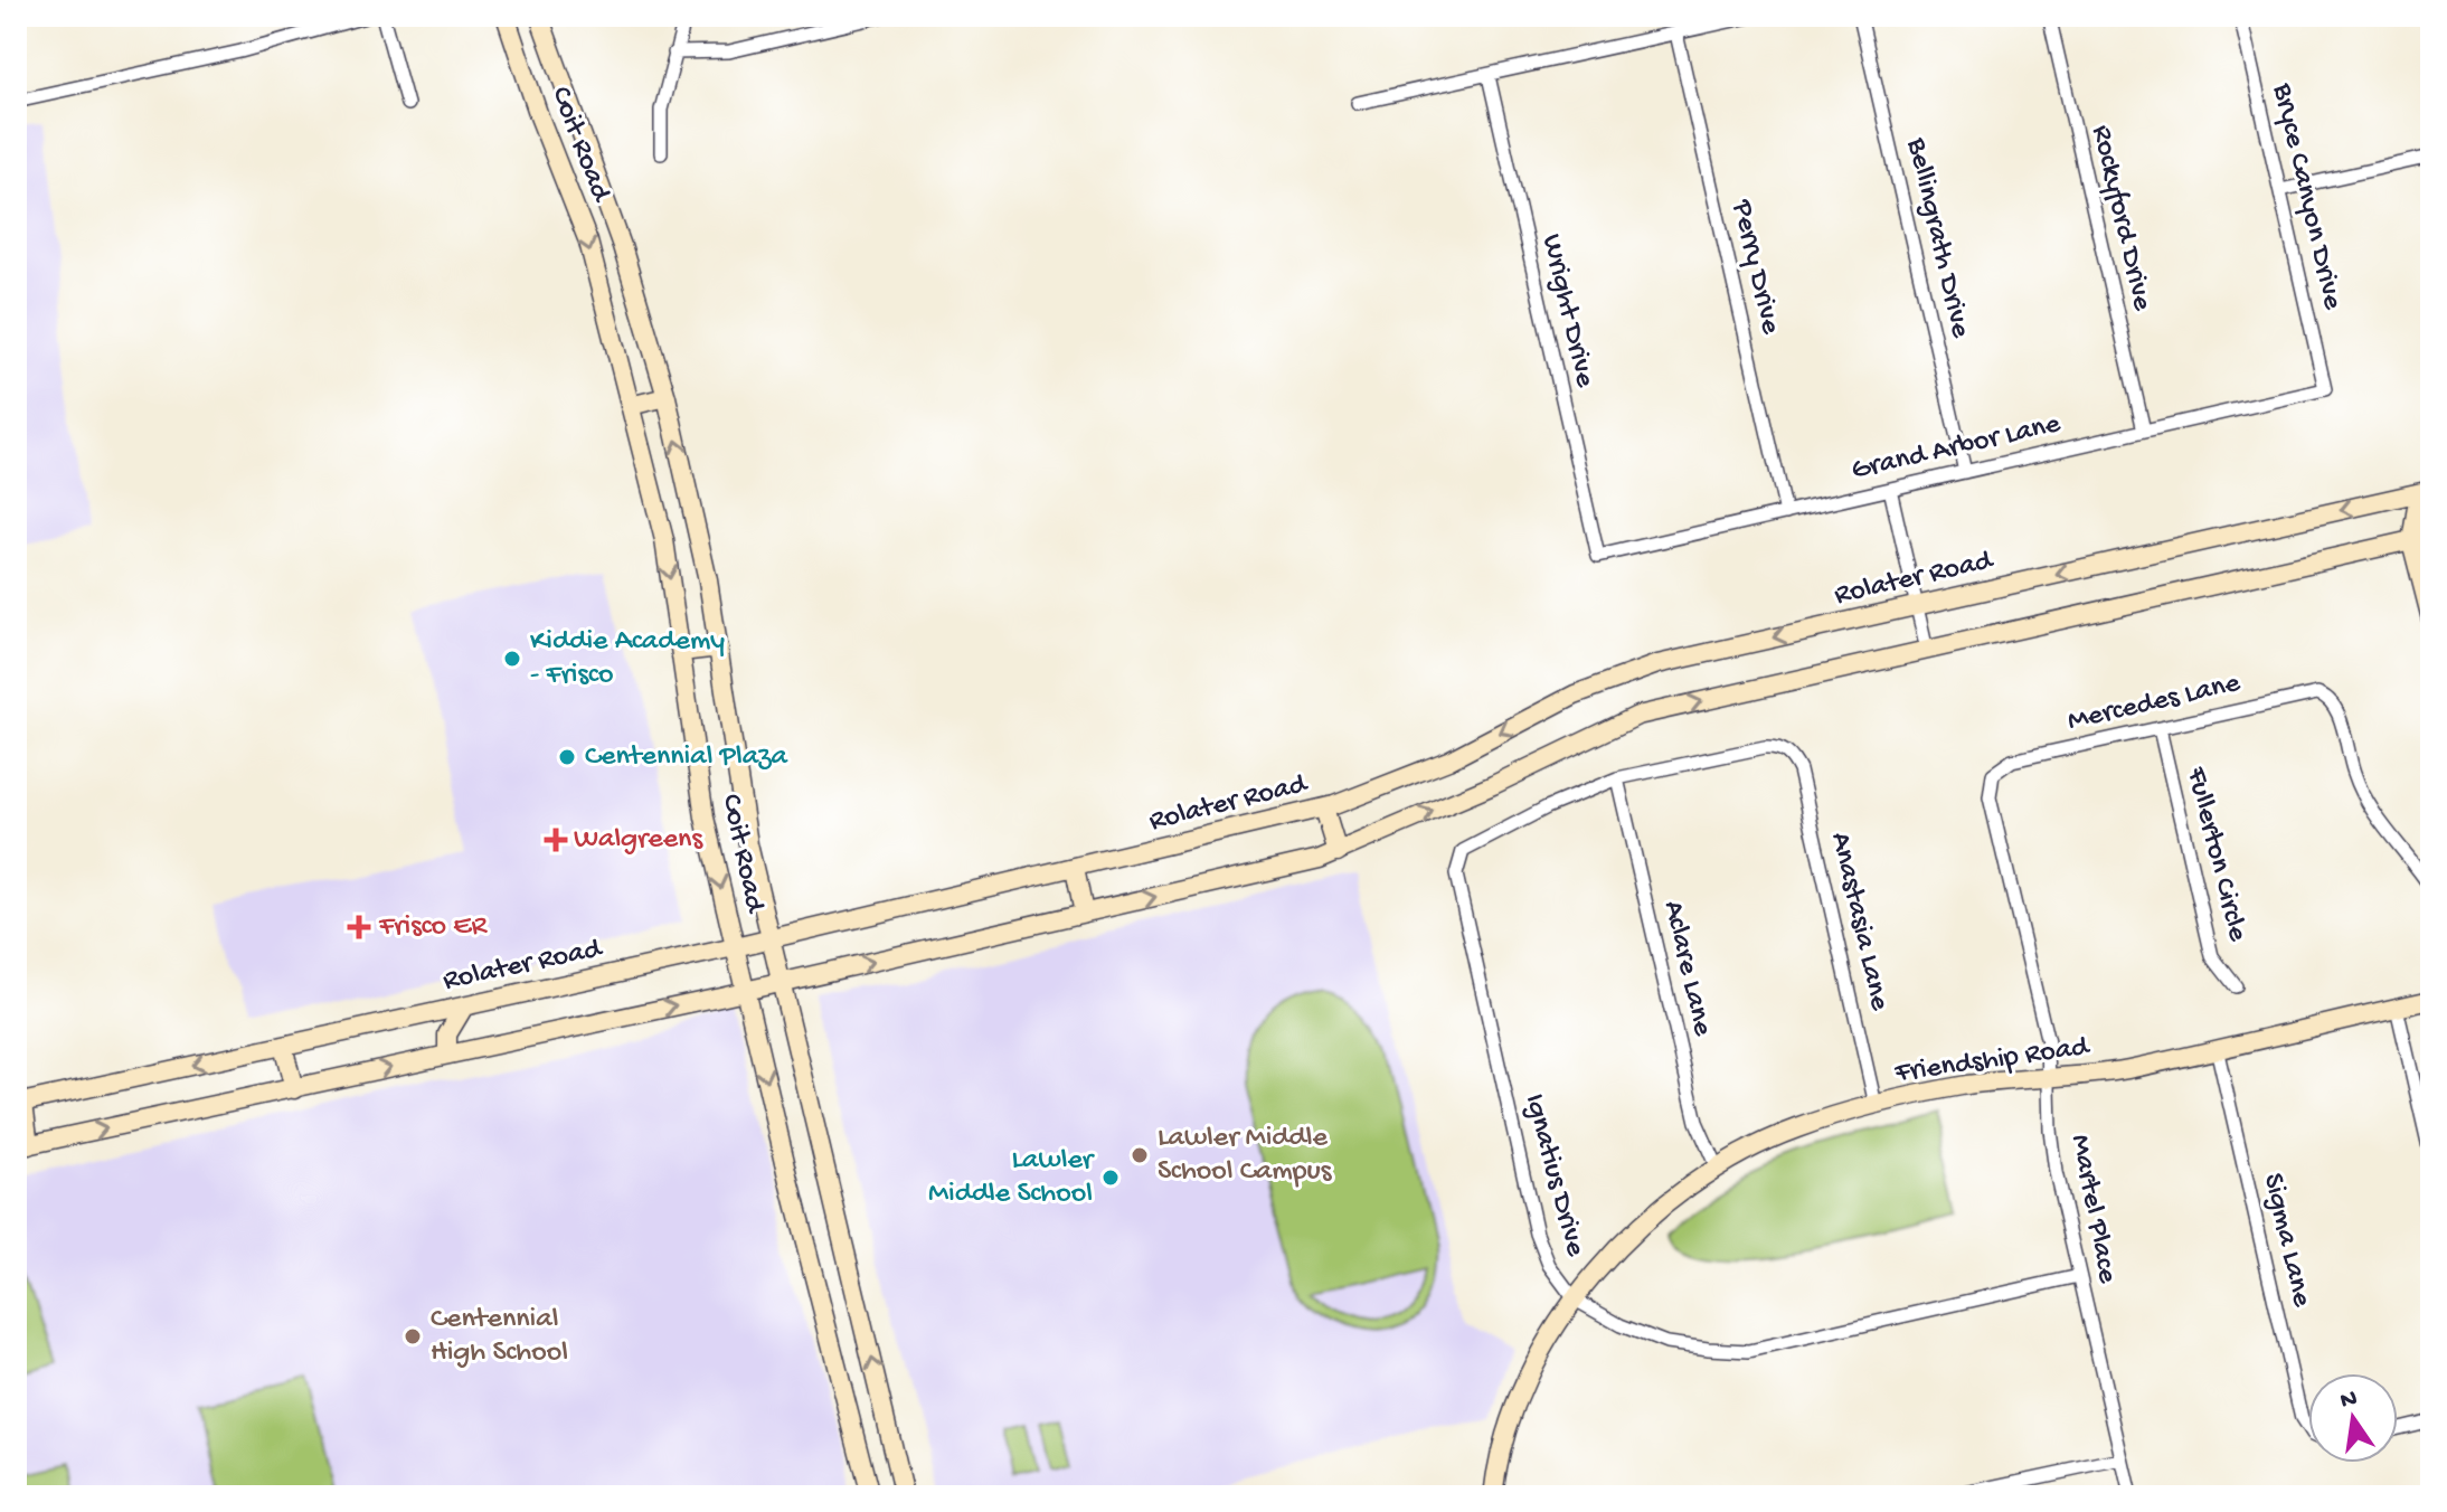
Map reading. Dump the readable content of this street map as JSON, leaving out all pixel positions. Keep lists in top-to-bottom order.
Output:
{
  "streets": {
    "main road": ["Coit Road", "Rolater Road", "Friendship Road"],
    "street": [
      "Bryce Canyon Drive",
      "Rockyford Drive",
      "Bellingrath Drive",
      "Perry Drive",
      "Wright Drive",
      "Grand Arbor Lane",
      "Mercedes Lane",
      "Fullerton Circle",
      "Anastasia Lane",
      "Aclare Lane",
      "Ignatius Drive",
      "Martel Place",
      "Sigma Lane"
    ]
  },
  "crossings": [
    ["Coit Road", "Rolater Road"],
    ["Bryce Canyon Drive", "Grand Arbor Lane"],
    ["Rockyford Drive", "Grand Arbor Lane"],
    ["Bellingrath Drive", "Grand Arbor Lane"],
    ["Perry Drive", "Grand Arbor Lane"],
    ["Wright Drive", "Grand Arbor Lane"],
    ["Mercedes Lane", "Fullerton Circle"],
    ["Mercedes Lane", "Martel Place"],
    ["Anastasia Lane", "Aclare Lane"],
    ["Anastasia Lane", "Friendship Road"],
    ["Anastasia Lane", "Ignatius Drive"],
    ["Aclare Lane", "Friendship Road"],
    ["Aclare Lane", "Ignatius Drive"],
    ["Friendship Road", "Ignatius Drive"],
    ["Friendship Road", "Martel Place"],
    ["Friendship Road", "Sigma Lane"],
    ["Ignatius Drive", "Martel Place"]
  ],
  "places": {
    "other": [
      "Kiddie Academy - Frisco",
      "Centennial Plaza",
      "Lawler Middle School Campus",
      "Lawler Middle School",
      "Centennial High School"
    ],
    "health": ["Walgreens", "Frisco ER"]
  },
  "north": "top"
}
